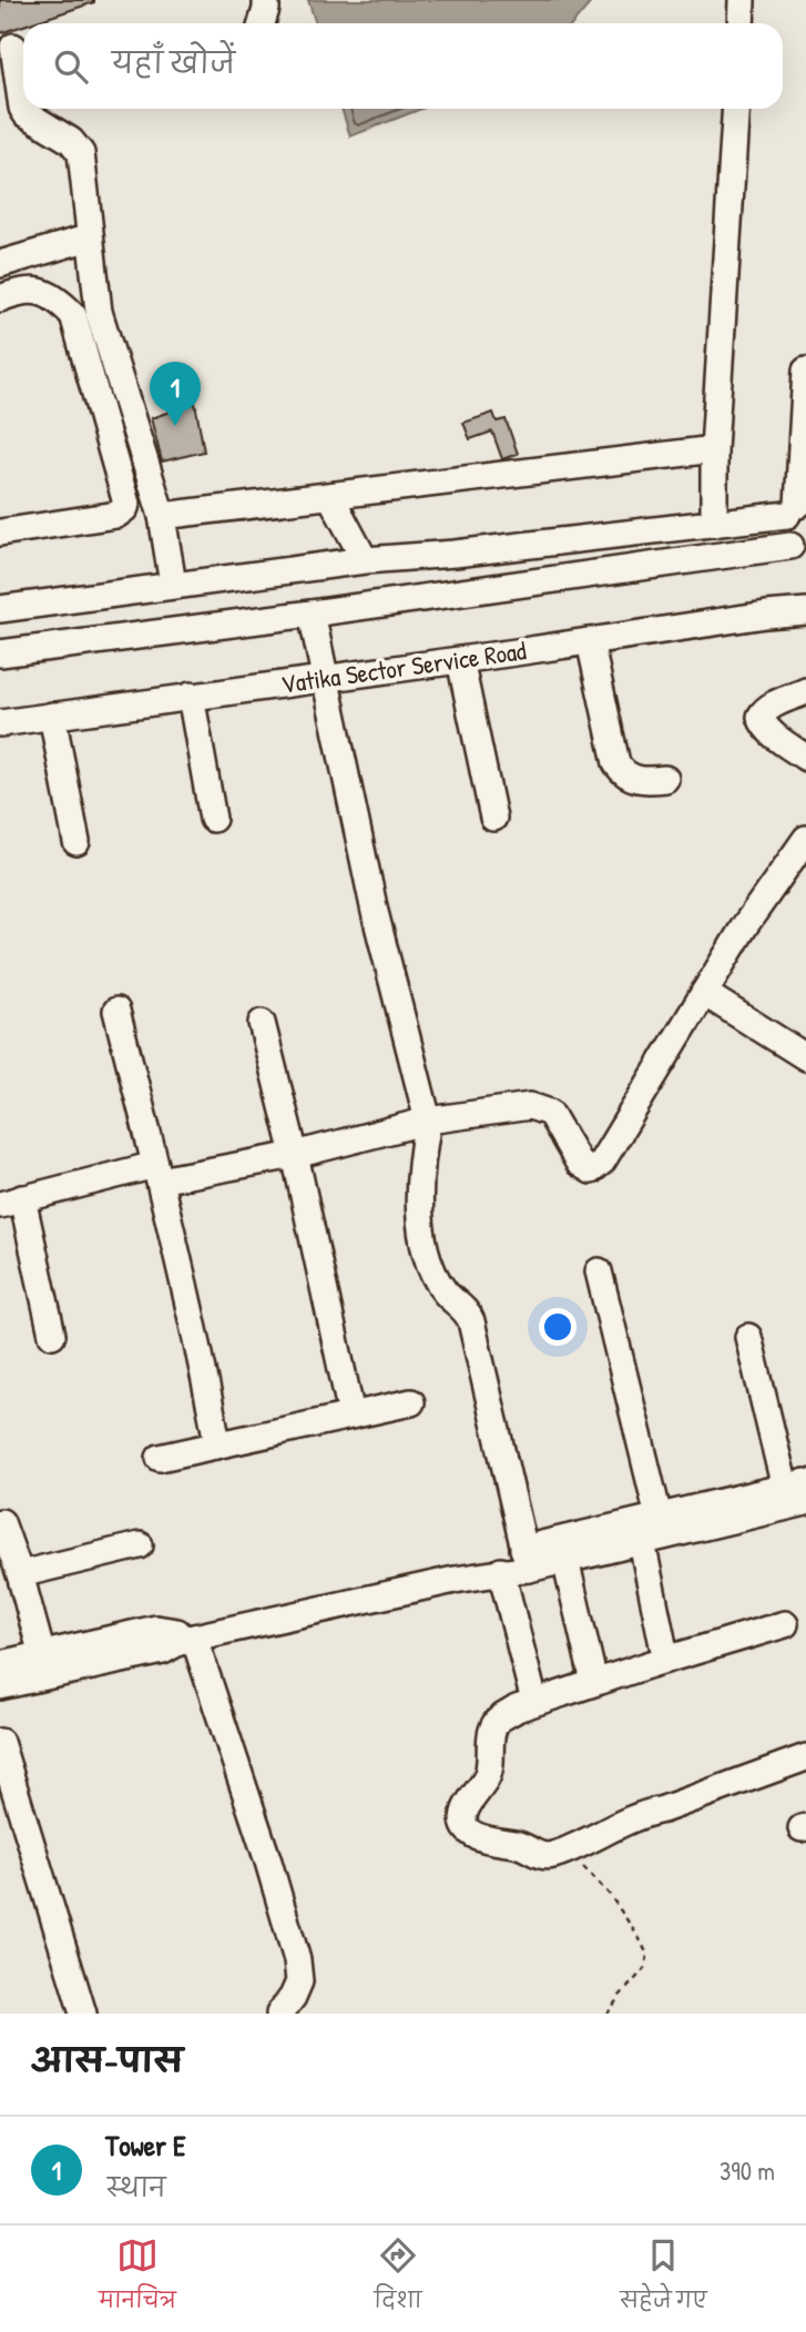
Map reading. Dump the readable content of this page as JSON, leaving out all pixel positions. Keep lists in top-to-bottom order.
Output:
{
  "streets": {
    "street": ["Vatika Sector Service Road"]
  },
  "page": {
    "search": "यहाँ खोजें",
    "pins": "1",
    "heading": "आस-पास",
    "list": [
      {
        "mark": "1",
        "name": "Tower E",
        "note": "स्थान",
        "value": "390 m"
      }
    ],
    "nav": ["मानचित्र", "दिशा", "सहेजे गए"]
  }
}
